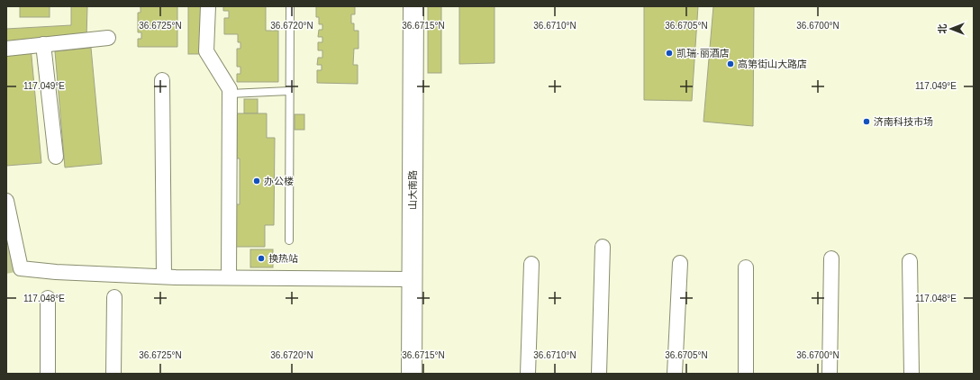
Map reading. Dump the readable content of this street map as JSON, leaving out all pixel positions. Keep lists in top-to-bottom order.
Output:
{
  "streets": {
    "main road": ["山大南路"]
  },
  "places": [
    "凯瑞·丽酒店",
    "高第街山大路店",
    "济南科技市场",
    "办公楼",
    "换热站"
  ],
  "north": "left",
  "coordinates": [
    "36.6725°N",
    "36.6720°N",
    "36.6715°N",
    "36.6710°N",
    "36.6705°N",
    "36.6700°N",
    "117.049°E",
    "117.048°E"
  ]
}
